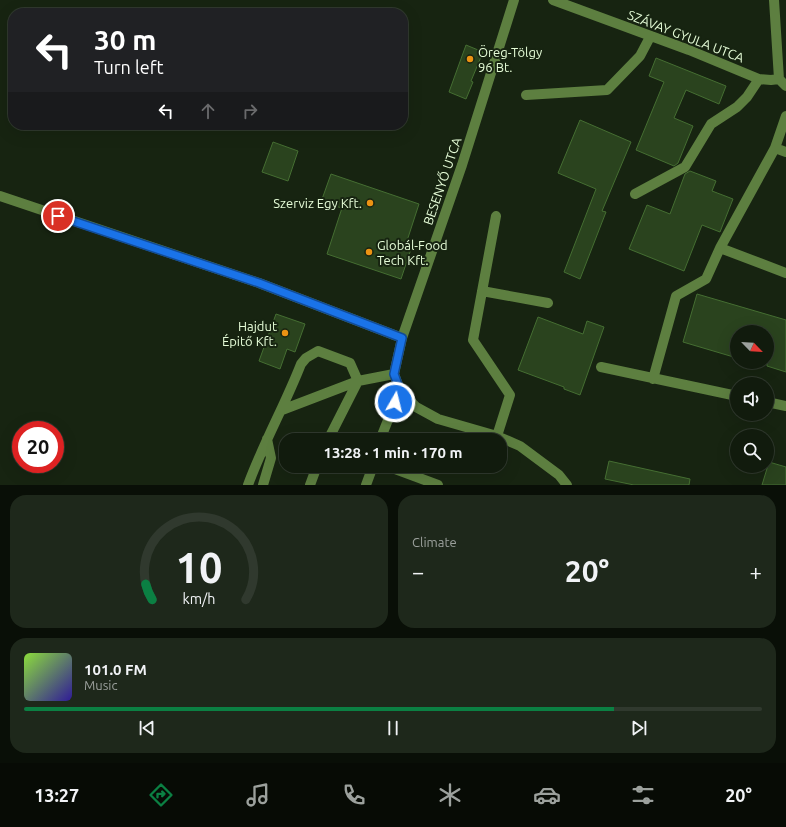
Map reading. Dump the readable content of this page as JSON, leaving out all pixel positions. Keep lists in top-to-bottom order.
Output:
{
  "streets": {
    "street": ["SZÁVAY GYULA UTCA", "BESENYŐ UTCA"]
  },
  "places": [
    "Öreg-Tölgy 96 Bt.",
    "Szerviz Egy Kft.",
    "Globál-Food Tech Kft.",
    "Hajdut Épitő Kft."
  ],
  "north": "bottom right",
  "page": {
    "turn": ["30 m", "Turn left"],
    "limit": "20",
    "trip": "13:28 · 1 min · 170 m",
    "tile": "Climate",
    "heat": ["−", "20°", "+"],
    "song": ["101.0 FM", "Music"],
    "tabs": ["13:27", "20°"],
    "gauge": ["10", "km/h"]
  }
}
